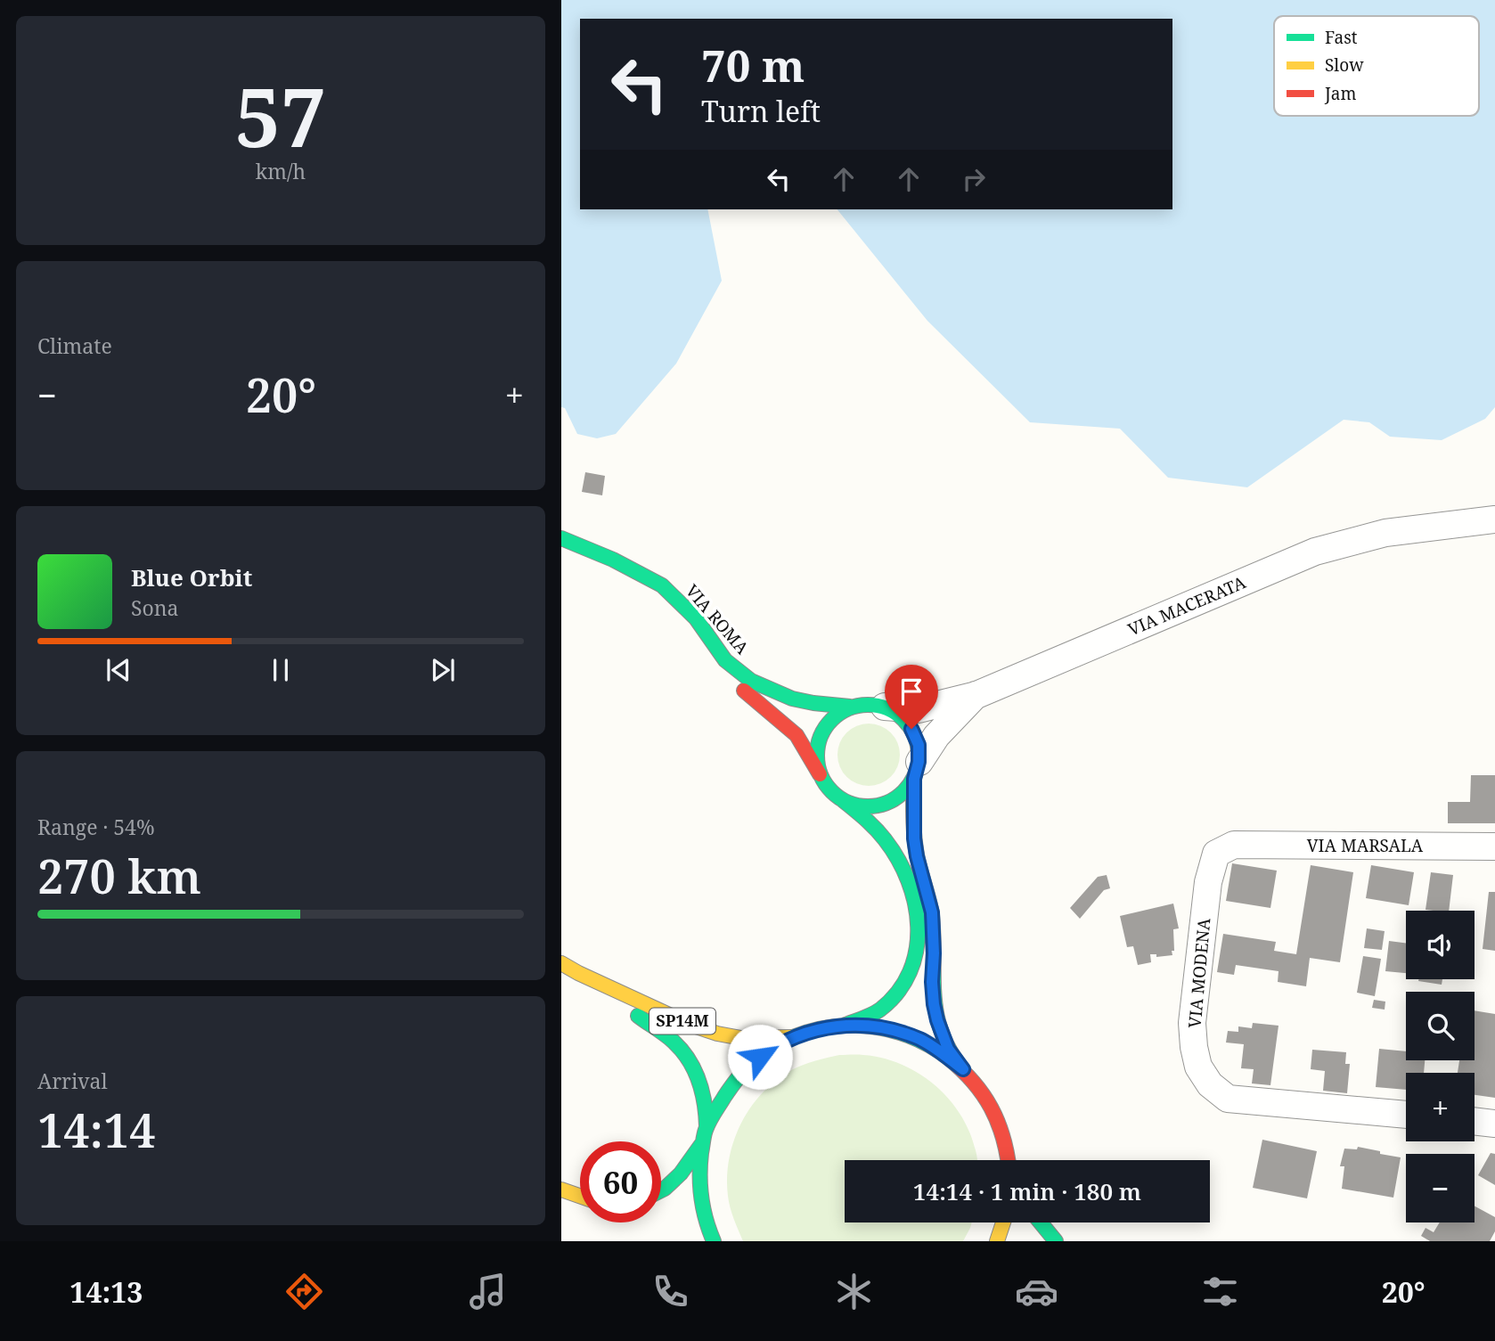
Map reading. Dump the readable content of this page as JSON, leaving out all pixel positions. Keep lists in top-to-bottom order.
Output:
{
  "streets": {
    "main road": ["VIA ROMA", "SP14M"],
    "street": ["VIA MACERATA", "VIA MARSALA", "VIA MODENA"]
  },
  "crossings": [
    ["VIA MACERATA", "VIA ROMA"],
    ["VIA MARSALA", "VIA MODENA"]
  ],
  "legend": ["Fast", "Slow", "Jam"],
  "page": {
    "tile": [
      ["57", "km/h"],
      "Climate",
      ["Range · 54%", "270 km"],
      ["Arrival", "14:14"]
    ],
    "turn": ["70 m", "Turn left"],
    "heat": ["−", "20°", "+"],
    "song": ["Blue Orbit", "Sona"],
    "map_buttons": ["+", "−"],
    "limit": "60",
    "trip": "14:14 · 1 min · 180 m",
    "tabs": ["14:13", "20°"]
  }
}
